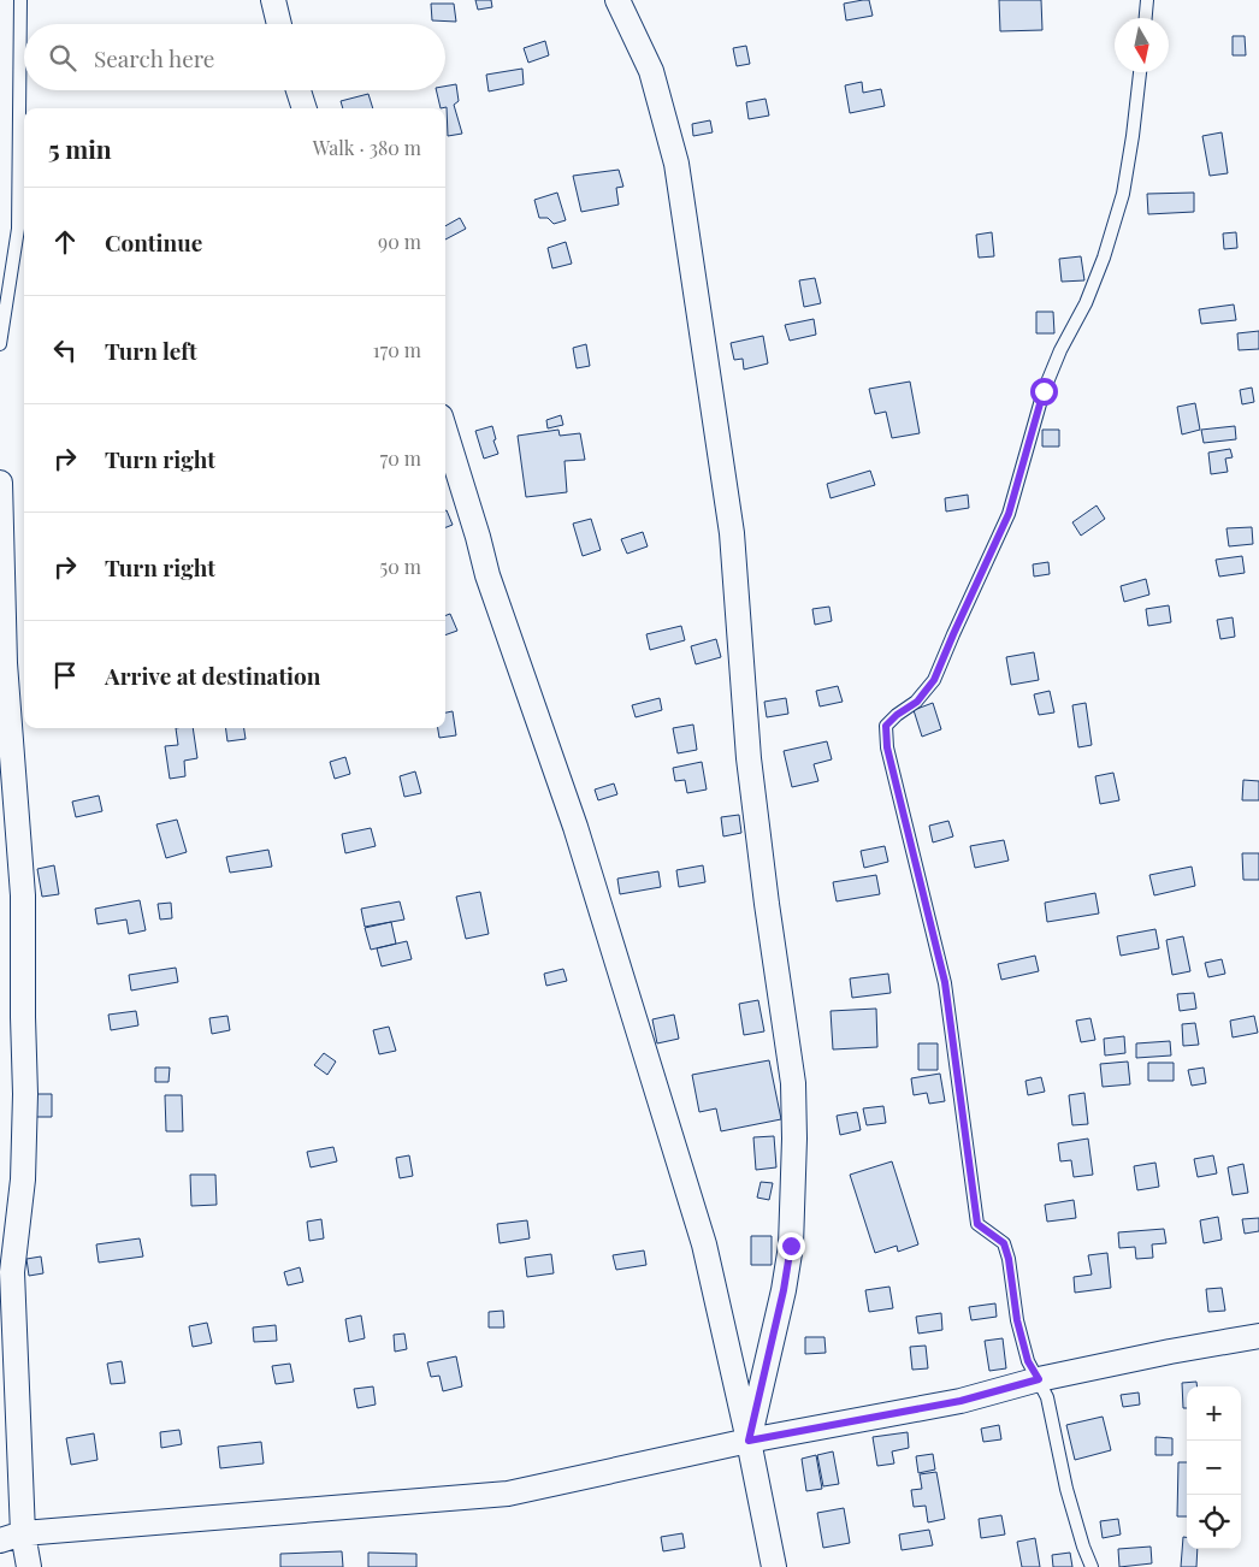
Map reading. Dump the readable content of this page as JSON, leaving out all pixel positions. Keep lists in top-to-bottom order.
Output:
{
  "north": "bottom",
  "page": {
    "search": "Search here",
    "heading": ["5 min", "Walk · 380 m"],
    "list": [
      ["Continue", "90 m"],
      ["Turn left", "170 m"],
      ["Turn right", "70 m"],
      ["Turn right", "50 m"],
      "Arrive at destination"
    ],
    "map_buttons": ["+", "−"]
  }
}
